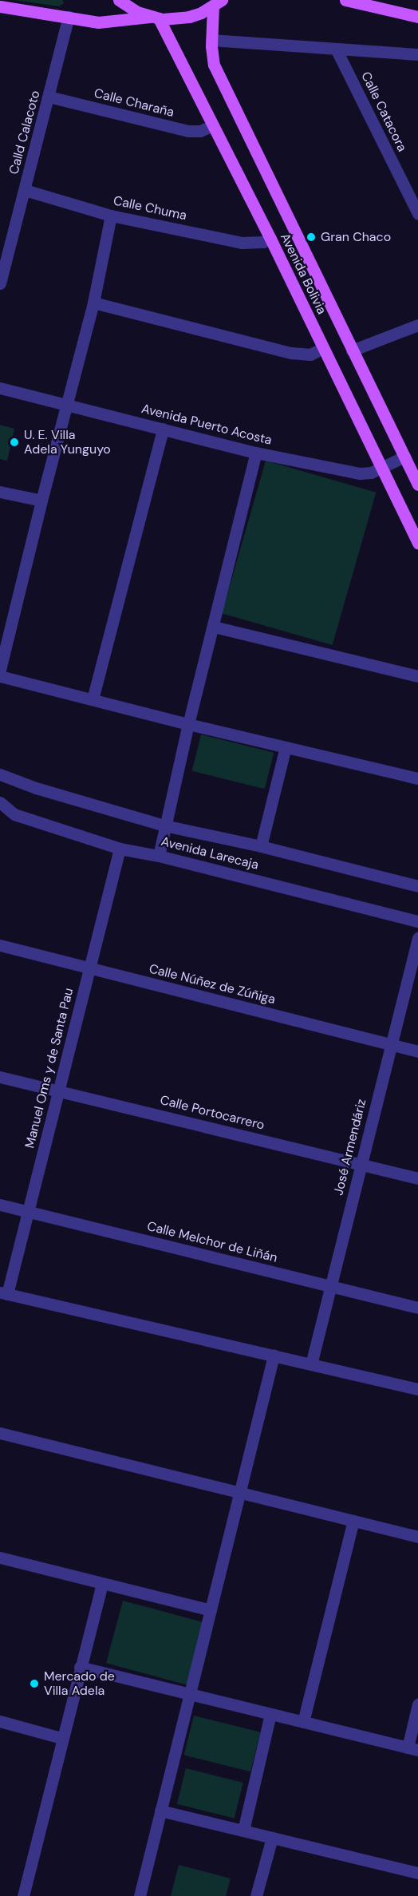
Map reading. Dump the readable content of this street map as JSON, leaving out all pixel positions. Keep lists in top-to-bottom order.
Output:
{
  "streets": {
    "main road": ["Avenida Bolivia"],
    "street": [
      "Calle Charaña",
      "Calle Catacora",
      "Calld Calacoto",
      "Calle Chuma",
      "Avenida Puerto Acosta",
      "Avenida Larecaja",
      "Calle Núñez de Zúñiga",
      "Manuel Oms y de Santa Pau",
      "Calle Portocarrero",
      "José Armendáriz",
      "Calle Melchor de Liñán"
    ]
  },
  "crossings": [
    ["Calle Charaña", "Calld Calacoto"],
    ["Calle Charaña", "Avenida Bolivia"],
    ["Calld Calacoto", "Calle Chuma"],
    ["Calle Chuma", "Avenida Bolivia"],
    ["Avenida Bolivia", "Avenida Puerto Acosta"],
    ["Avenida Larecaja", "Manuel Oms y de Santa Pau"],
    ["Calle Núñez de Zúñiga", "Manuel Oms y de Santa Pau"],
    ["Calle Núñez de Zúñiga", "José Armendáriz"],
    ["Manuel Oms y de Santa Pau", "Calle Portocarrero"],
    ["Manuel Oms y de Santa Pau", "Calle Melchor de Liñán"],
    ["Calle Portocarrero", "José Armendáriz"],
    ["José Armendáriz", "Calle Melchor de Liñán"]
  ],
  "places": ["Gran Chaco", "U. E. Villa Adela Yunguyo", "Mercado de Villa Adela"]
}
